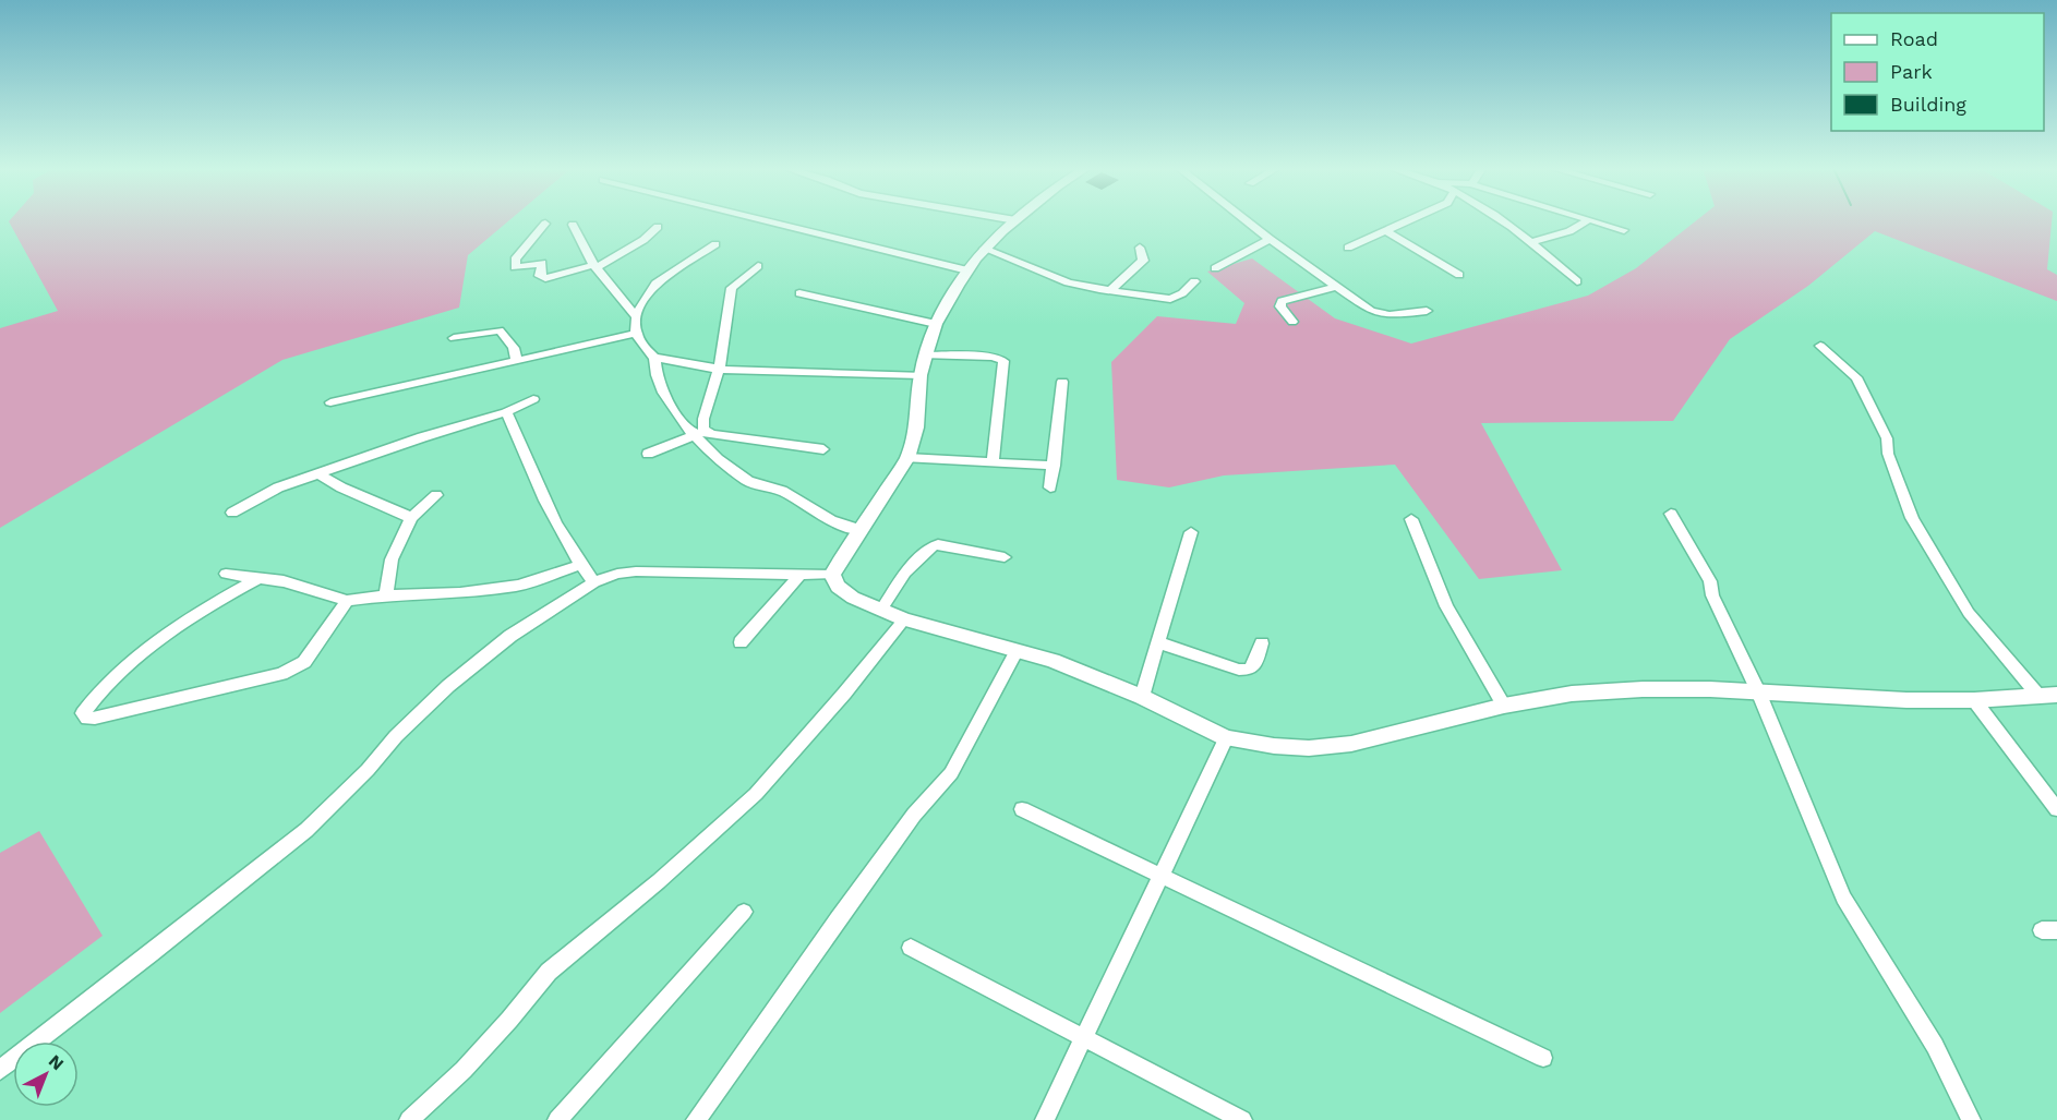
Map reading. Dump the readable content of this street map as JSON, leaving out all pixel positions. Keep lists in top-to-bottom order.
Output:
{
  "legend": ["Road", "Park", "Building"],
  "north": "top right"
}
